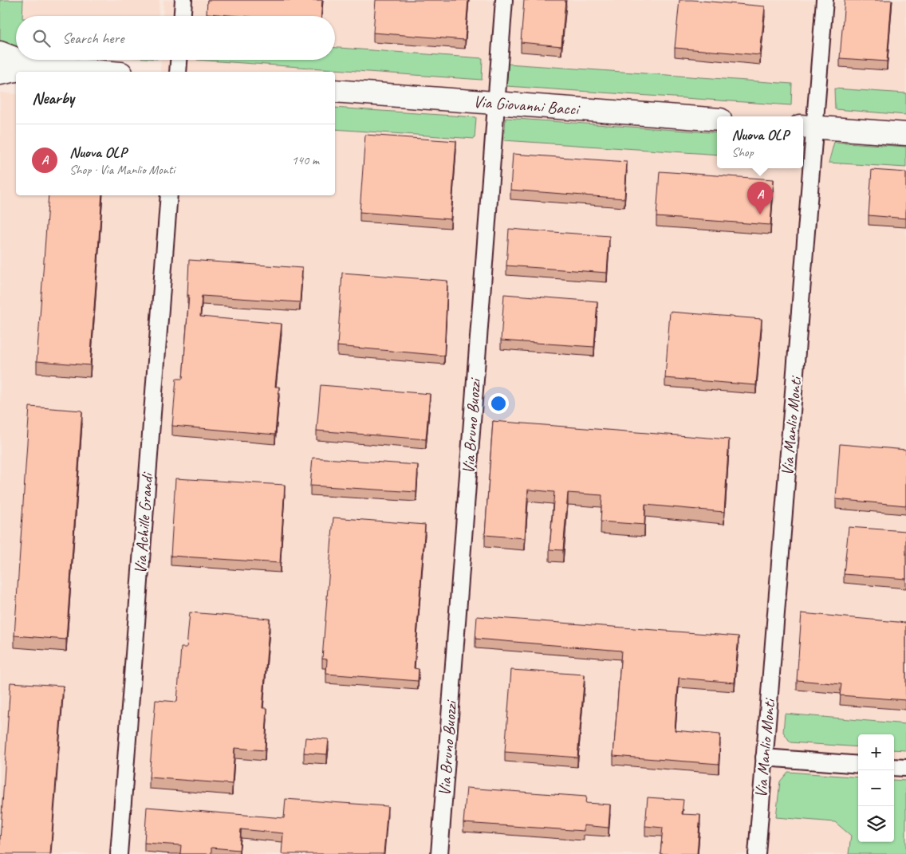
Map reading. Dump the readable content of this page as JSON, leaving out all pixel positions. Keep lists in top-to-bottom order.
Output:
{
  "streets": {
    "main road": ["Via Giovanni Bacci"],
    "street": ["Via Bruno Buozzi", "Via Manlio Monti", "Via Achille Grandi"]
  },
  "crossings": [
    ["Via Giovanni Bacci", "Via Bruno Buozzi"]
  ],
  "page": {
    "search": "Search here",
    "heading": "Nearby",
    "popup": ["Nuova OLP", "Shop"],
    "list": [
      {
        "mark": "A",
        "name": "Nuova OLP",
        "note": "Shop · Via Manlio Monti",
        "value": "140 m"
      }
    ],
    "pins": "A",
    "map_buttons": ["+", "−"]
  }
}
